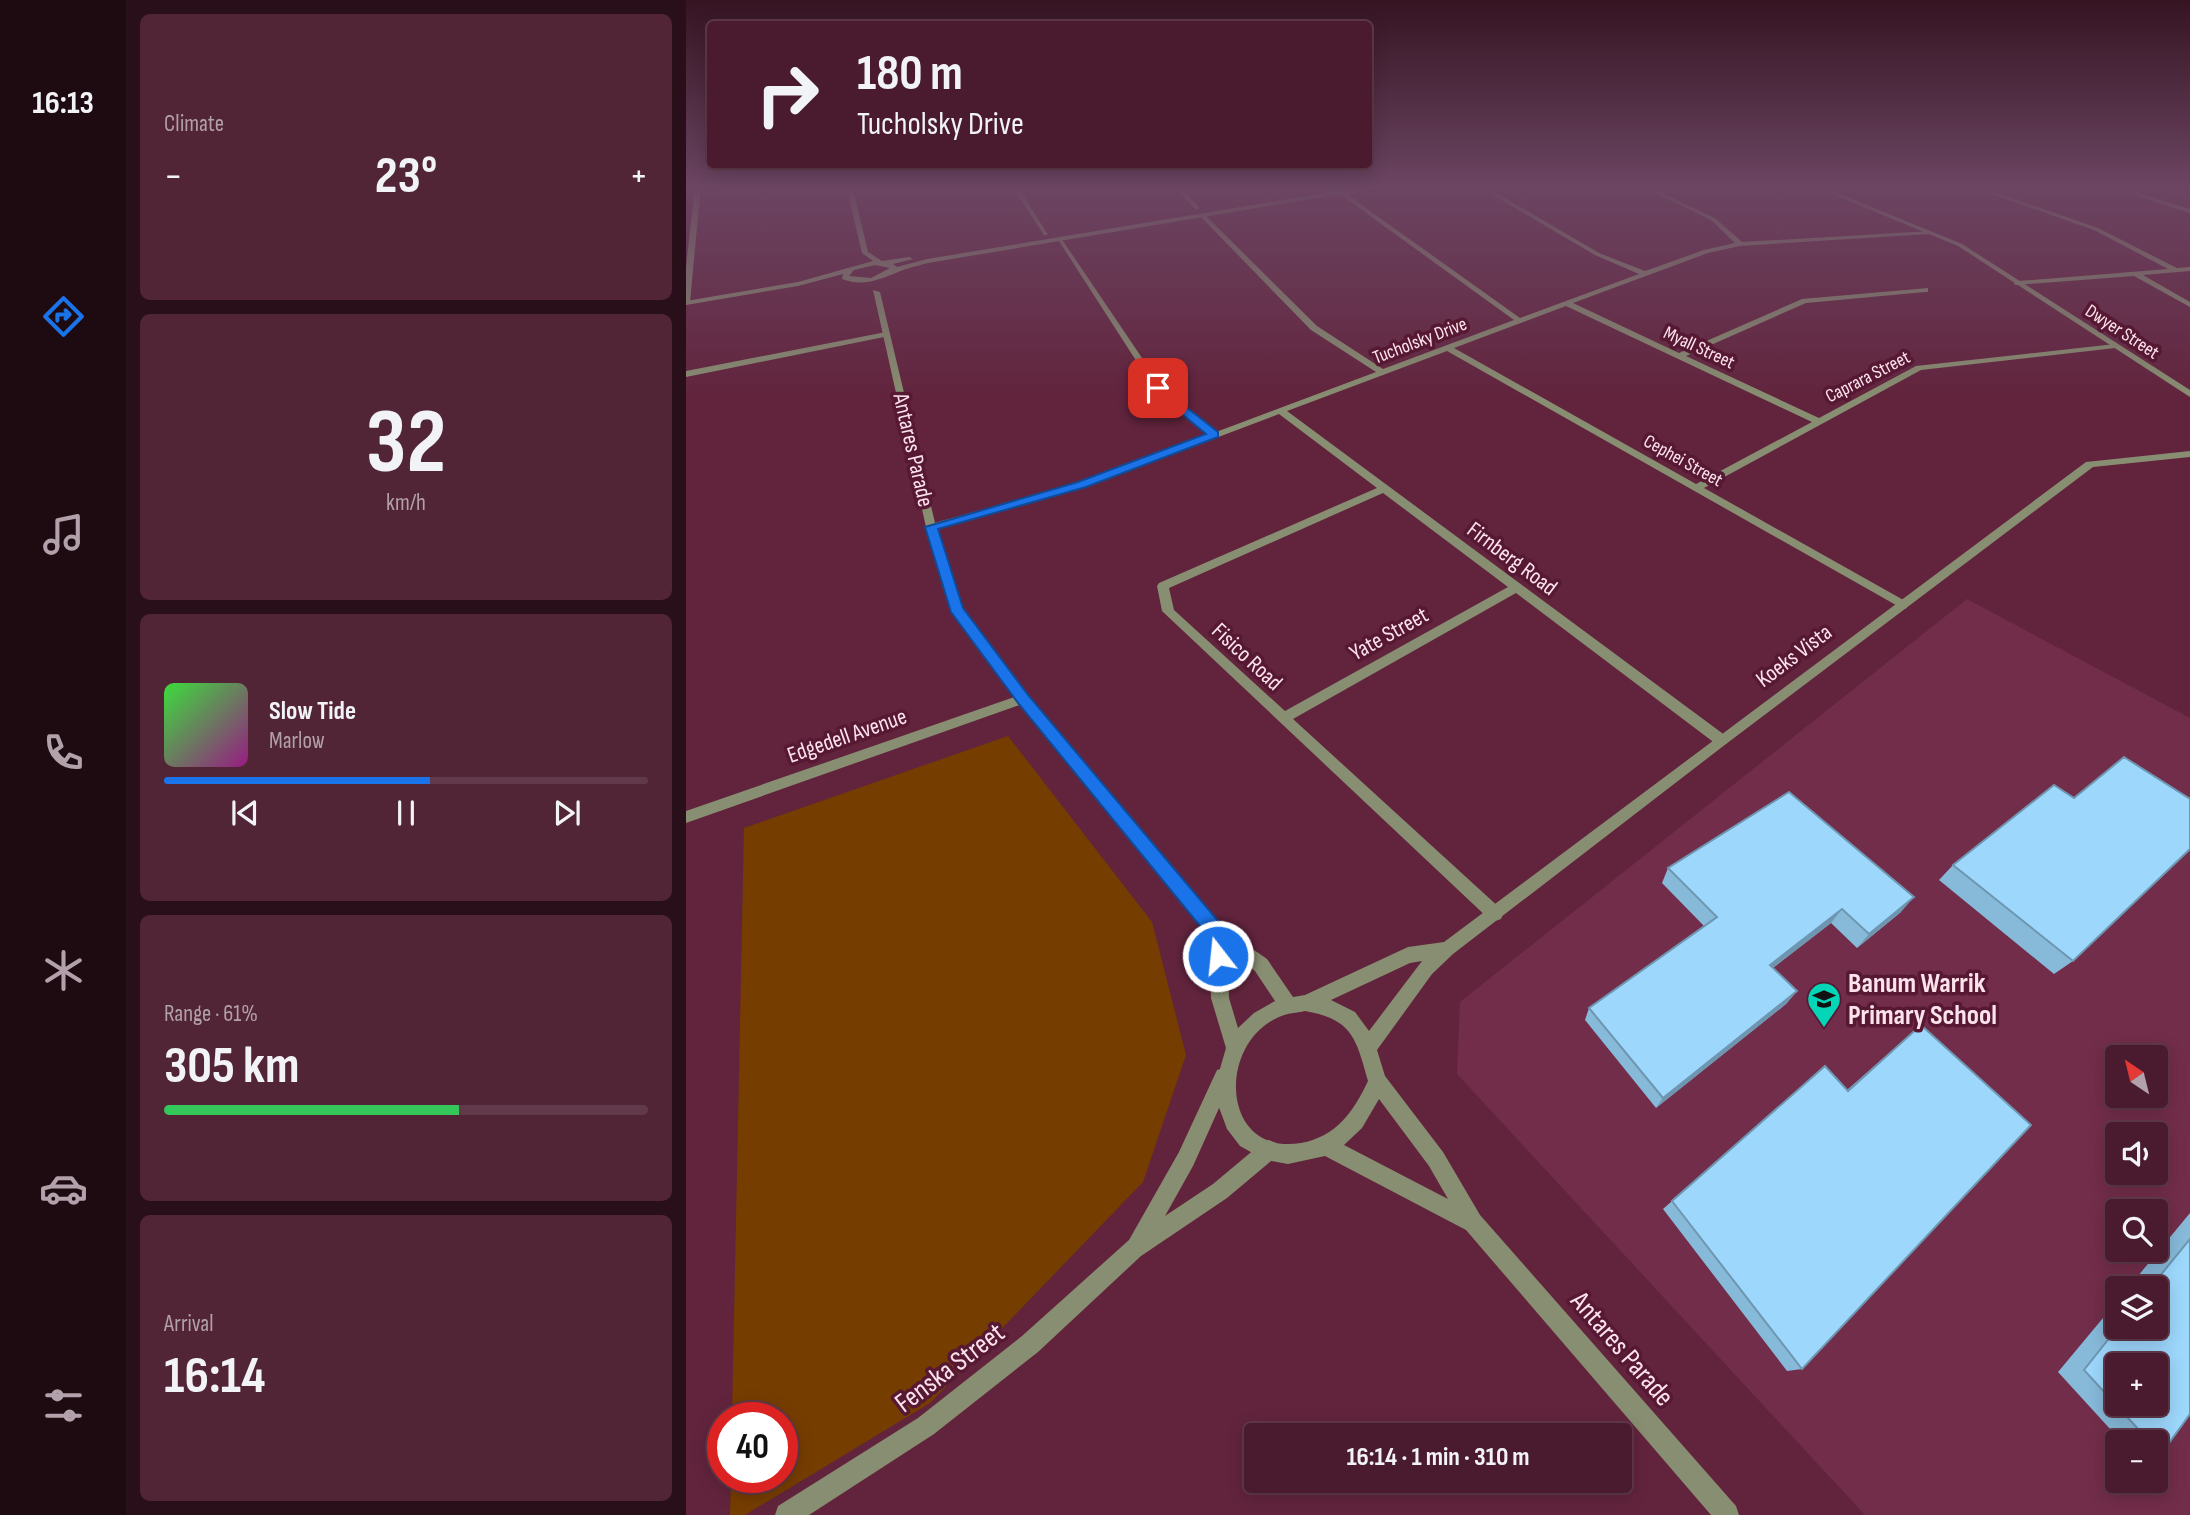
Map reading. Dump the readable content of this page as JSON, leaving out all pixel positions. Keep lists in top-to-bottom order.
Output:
{
  "streets": {
    "street": [
      "Dwyer Street",
      "Tucholsky Drive",
      "Myall Street",
      "Caprara Street",
      "Antares Parade",
      "Cephei Street",
      "Firnberg Road",
      "Yate Street",
      "Koeks Vista",
      "Fisico Road",
      "Edgedell Avenue",
      "Fenska Street"
    ]
  },
  "crossings": [
    ["Dwyer Street", "Caprara Street"],
    ["Tucholsky Drive", "Myall Street"],
    ["Tucholsky Drive", "Antares Parade"],
    ["Tucholsky Drive", "Cephei Street"],
    ["Tucholsky Drive", "Firnberg Road"],
    ["Myall Street", "Caprara Street"],
    ["Caprara Street", "Cephei Street"],
    ["Antares Parade", "Koeks Vista"],
    ["Antares Parade", "Edgedell Avenue"],
    ["Cephei Street", "Koeks Vista"],
    ["Firnberg Road", "Yate Street"],
    ["Firnberg Road", "Koeks Vista"],
    ["Firnberg Road", "Fisico Road"],
    ["Yate Street", "Fisico Road"],
    ["Koeks Vista", "Fisico Road"]
  ],
  "places": {
    "school or university": ["Banum Warrik Primary School"]
  },
  "north": "top left",
  "page": {
    "tabs": "16:13",
    "tile": [
      "Climate",
      ["32", "km/h"],
      ["Range · 61%", "305 km"],
      ["Arrival", "16:14"]
    ],
    "turn": ["180 m", "Tucholsky Drive"],
    "heat": ["−", "23°", "+"],
    "song": ["Slow Tide", "Marlow"],
    "map_buttons": ["+", "−"],
    "limit": "40",
    "trip": "16:14 · 1 min · 310 m"
  }
}
